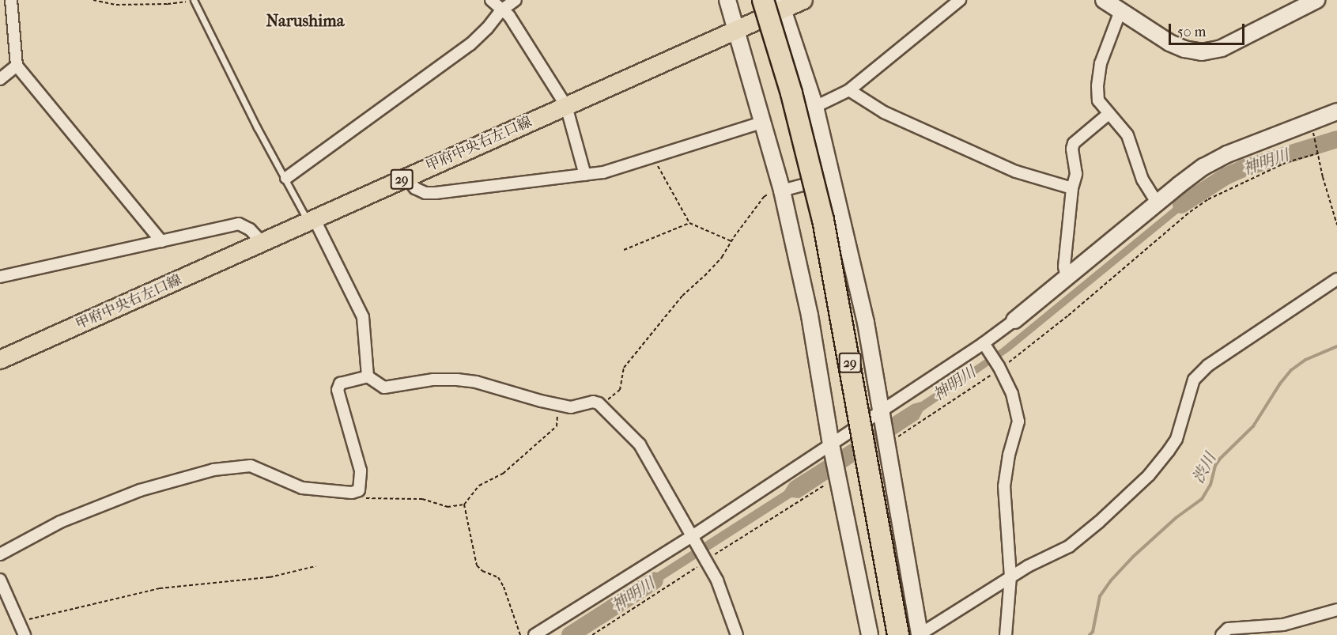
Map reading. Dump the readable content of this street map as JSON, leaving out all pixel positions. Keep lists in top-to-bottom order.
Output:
{
  "streets": {
    "highway": ["29"],
    "main road": ["甲府中央右左口線"]
  },
  "districts": ["Narushima"],
  "water": ["神明川", "渋川"],
  "scale_bar": "50 m"
}
